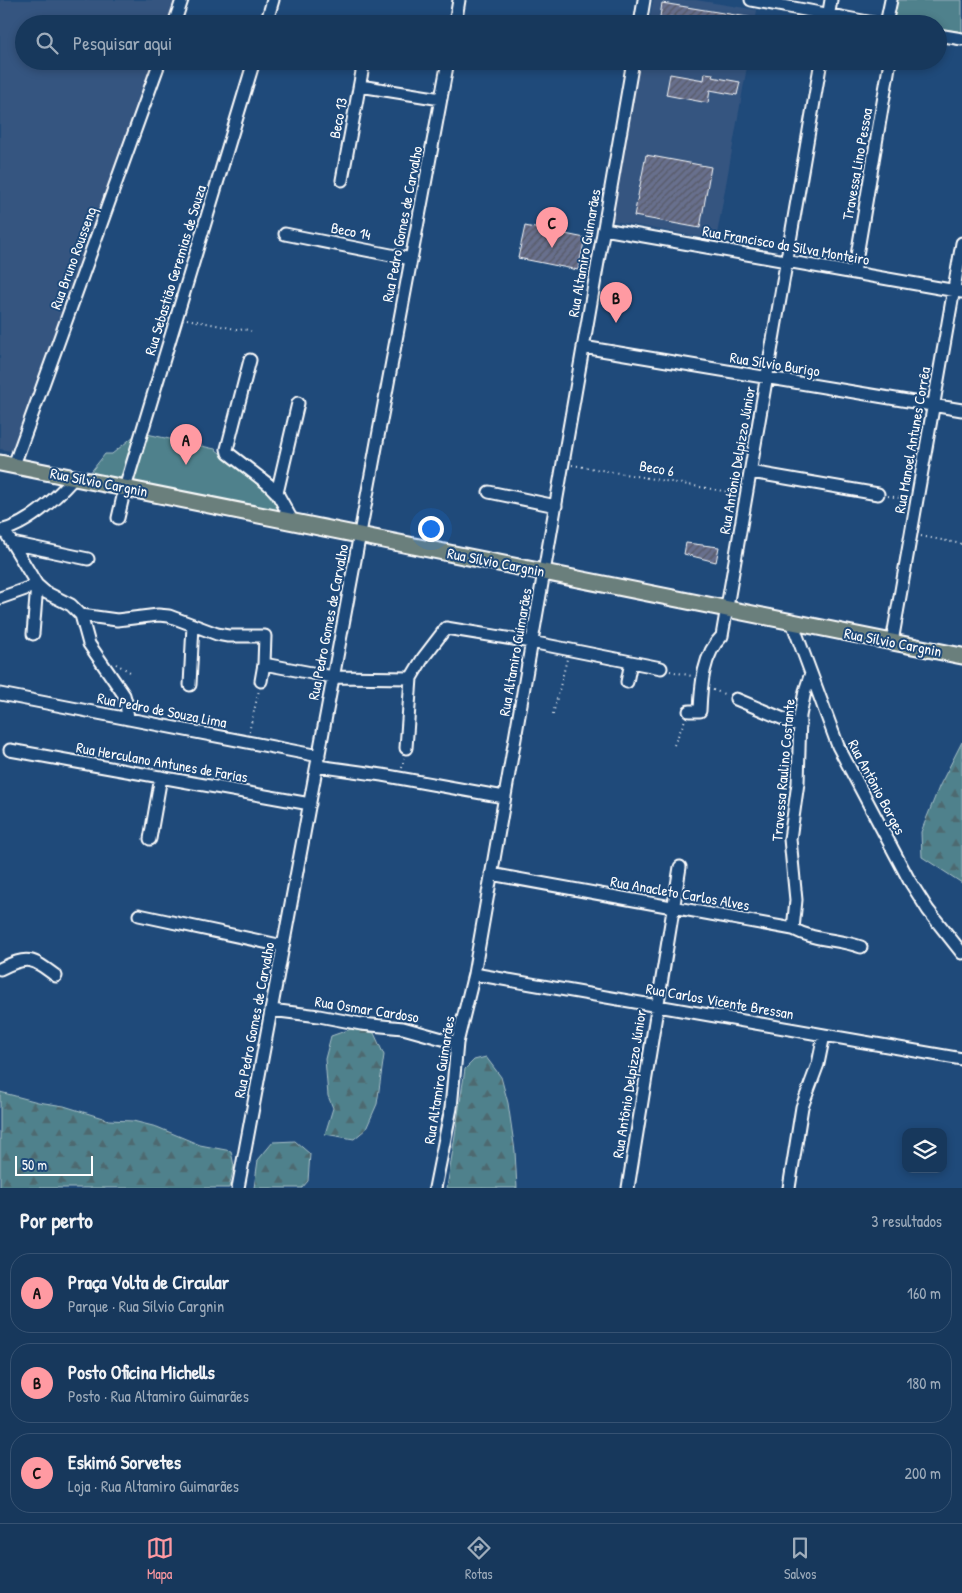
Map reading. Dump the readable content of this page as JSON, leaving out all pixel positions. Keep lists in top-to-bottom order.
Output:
{
  "streets": {
    "main road": ["Rua Sílvio Cargnin"],
    "street": [
      "Beco 13",
      "Travessa Lino Pessoa",
      "Rua Pedro Gomes de Carvalho",
      "Beco 14",
      "Rua Francisco da Silva Monteiro",
      "Rua Altamiro Guimarães",
      "Rua Bruno Roussenq",
      "Rua Sebastião Geremias de Souza",
      "Rua Sílvio Burigo",
      "Rua Manoel Antunes Corrêa",
      "Rua Antônio Delpizzo Júnior",
      "Rua Pedro de Souza Lima",
      "Rua Herculano Antunes de Farias",
      "Travessa Raulino Costante",
      "Rua Antônio Borges",
      "Rua Anacleto Carlos Alves",
      "Rua Carlos Vicente Bressan",
      "Rua Osmar Cardoso"
    ],
    "path": ["Beco 6"]
  },
  "crossings": [
    ["Travessa Lino Pessoa", "Rua Francisco da Silva Monteiro"],
    ["Rua Pedro Gomes de Carvalho", "Beco 14"],
    ["Rua Pedro Gomes de Carvalho", "Rua Sílvio Cargnin"],
    ["Rua Pedro Gomes de Carvalho", "Rua Pedro de Souza Lima"],
    ["Rua Pedro Gomes de Carvalho", "Rua Herculano Antunes de Farias"],
    ["Rua Pedro Gomes de Carvalho", "Rua Osmar Cardoso"],
    ["Rua Francisco da Silva Monteiro", "Rua Altamiro Guimarães"],
    ["Rua Francisco da Silva Monteiro", "Rua Manoel Antunes Corrêa"],
    ["Rua Francisco da Silva Monteiro", "Rua Antônio Delpizzo Júnior"],
    ["Rua Altamiro Guimarães", "Rua Sílvio Burigo"],
    ["Rua Altamiro Guimarães", "Beco 6"],
    ["Rua Altamiro Guimarães", "Rua Sílvio Cargnin"],
    ["Rua Altamiro Guimarães", "Rua Pedro de Souza Lima"],
    ["Rua Altamiro Guimarães", "Rua Anacleto Carlos Alves"],
    ["Rua Altamiro Guimarães", "Rua Carlos Vicente Bressan"],
    ["Rua Altamiro Guimarães", "Rua Osmar Cardoso"],
    ["Rua Bruno Roussenq", "Rua Sílvio Cargnin"],
    ["Rua Sebastião Geremias de Souza", "Rua Sílvio Cargnin"],
    ["Rua Sílvio Burigo", "Rua Manoel Antunes Corrêa"],
    ["Rua Sílvio Burigo", "Rua Antônio Delpizzo Júnior"],
    ["Rua Manoel Antunes Corrêa", "Rua Sílvio Cargnin"],
    ["Rua Antônio Delpizzo Júnior", "Beco 6"],
    ["Rua Antônio Delpizzo Júnior", "Rua Sílvio Cargnin"],
    ["Rua Antônio Delpizzo Júnior", "Rua Anacleto Carlos Alves"],
    ["Rua Antônio Delpizzo Júnior", "Rua Carlos Vicente Bressan"],
    ["Rua Sílvio Cargnin", "Rua Antônio Borges"],
    ["Travessa Raulino Costante", "Rua Antônio Borges"],
    ["Travessa Raulino Costante", "Rua Anacleto Carlos Alves"]
  ],
  "scale_bar": "50 m",
  "page": {
    "search": "Pesquisar aqui",
    "pins": ["C", "B", "A"],
    "scale": "50 m",
    "heading": ["Por perto", "3 resultados"],
    "list": [
      {
        "mark": "A",
        "name": "Praça Volta de Circular",
        "note": "Parque · Rua Sílvio Cargnin",
        "value": "160 m"
      },
      {
        "mark": "B",
        "name": "Posto Oficina Michells",
        "note": "Posto · Rua Altamiro Guimarães",
        "value": "180 m"
      },
      {
        "mark": "C",
        "name": "Eskimó Sorvetes",
        "note": "Loja · Rua Altamiro Guimarães",
        "value": "200 m"
      }
    ],
    "nav": ["Mapa", "Rotas", "Salvos"]
  }
}
